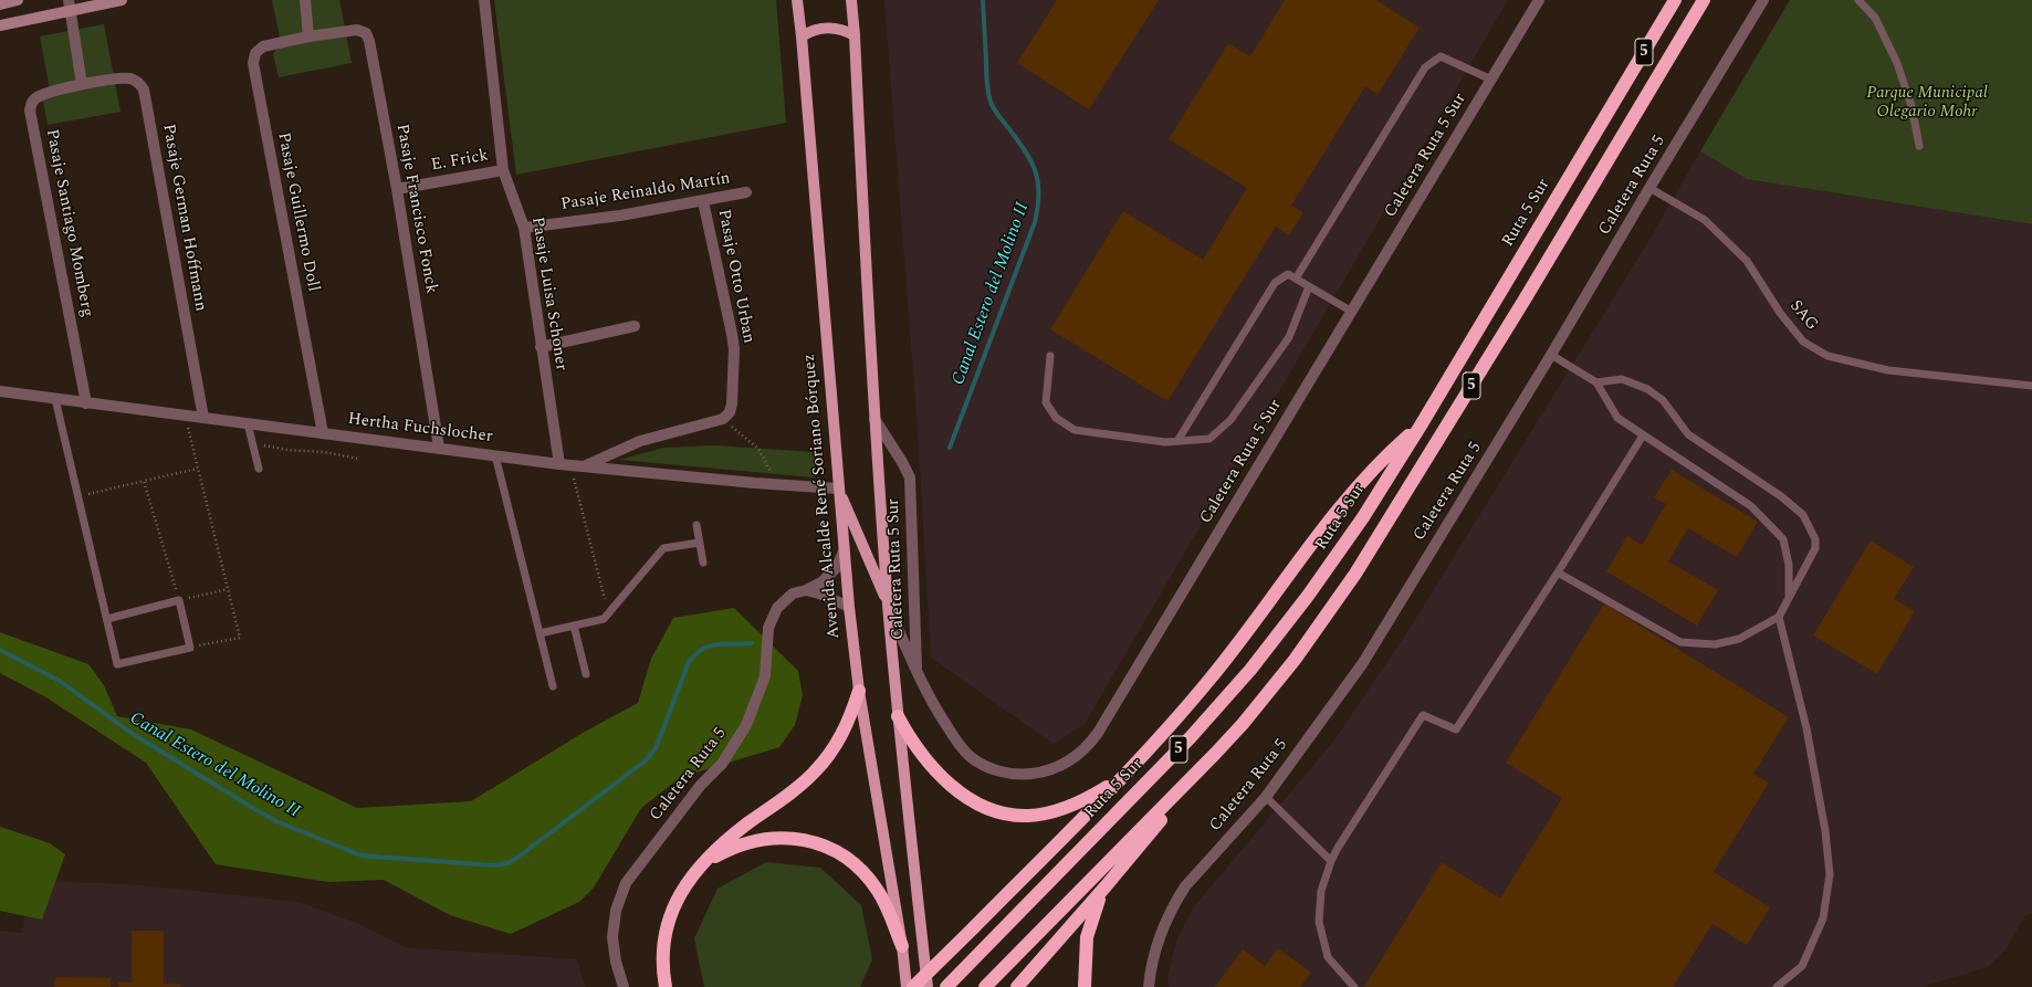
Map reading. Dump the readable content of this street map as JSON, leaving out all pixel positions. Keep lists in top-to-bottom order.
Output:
{
  "streets": {
    "highway": ["5", "Ruta 5 Sur"],
    "main road": ["Avenida Alcalde René Soriano Bórquez"],
    "street": [
      "Caletera Ruta 5 Sur",
      "E. Frick",
      "Caletera Ruta 5",
      "Pasaje Reinaldo Martín",
      "Pasaje Francisco Fonck",
      "Pasaje Guillermo Doll",
      "Pasaje German Hoffmann",
      "Pasaje Santiago Momberg",
      "Pasaje Otto Urban",
      "Pasaje Luisa Schoner",
      "Hertha Fuchslocher"
    ],
    "lane": ["SAG"]
  },
  "crossings": [
    ["E. Frick", "Pasaje Francisco Fonck"],
    ["E. Frick", "Pasaje Luisa Schoner"],
    ["Caletera Ruta 5", "SAG"],
    ["Caletera Ruta 5", "Avenida Alcalde René Soriano Bórquez"],
    ["Pasaje Reinaldo Martín", "Pasaje Otto Urban"],
    ["Pasaje Reinaldo Martín", "Pasaje Luisa Schoner"],
    ["Pasaje Francisco Fonck", "Pasaje Guillermo Doll"],
    ["Pasaje Francisco Fonck", "Hertha Fuchslocher"],
    ["Pasaje Guillermo Doll", "Hertha Fuchslocher"],
    ["Pasaje German Hoffmann", "Pasaje Santiago Momberg"],
    ["Pasaje German Hoffmann", "Hertha Fuchslocher"],
    ["Pasaje Santiago Momberg", "Hertha Fuchslocher"],
    ["Pasaje Luisa Schoner", "Hertha Fuchslocher"],
    ["Hertha Fuchslocher", "Avenida Alcalde René Soriano Bórquez"]
  ],
  "water": ["Canal Estero del Molino II"],
  "parks": ["Parque Municipal Olegario Mohr"]
}
